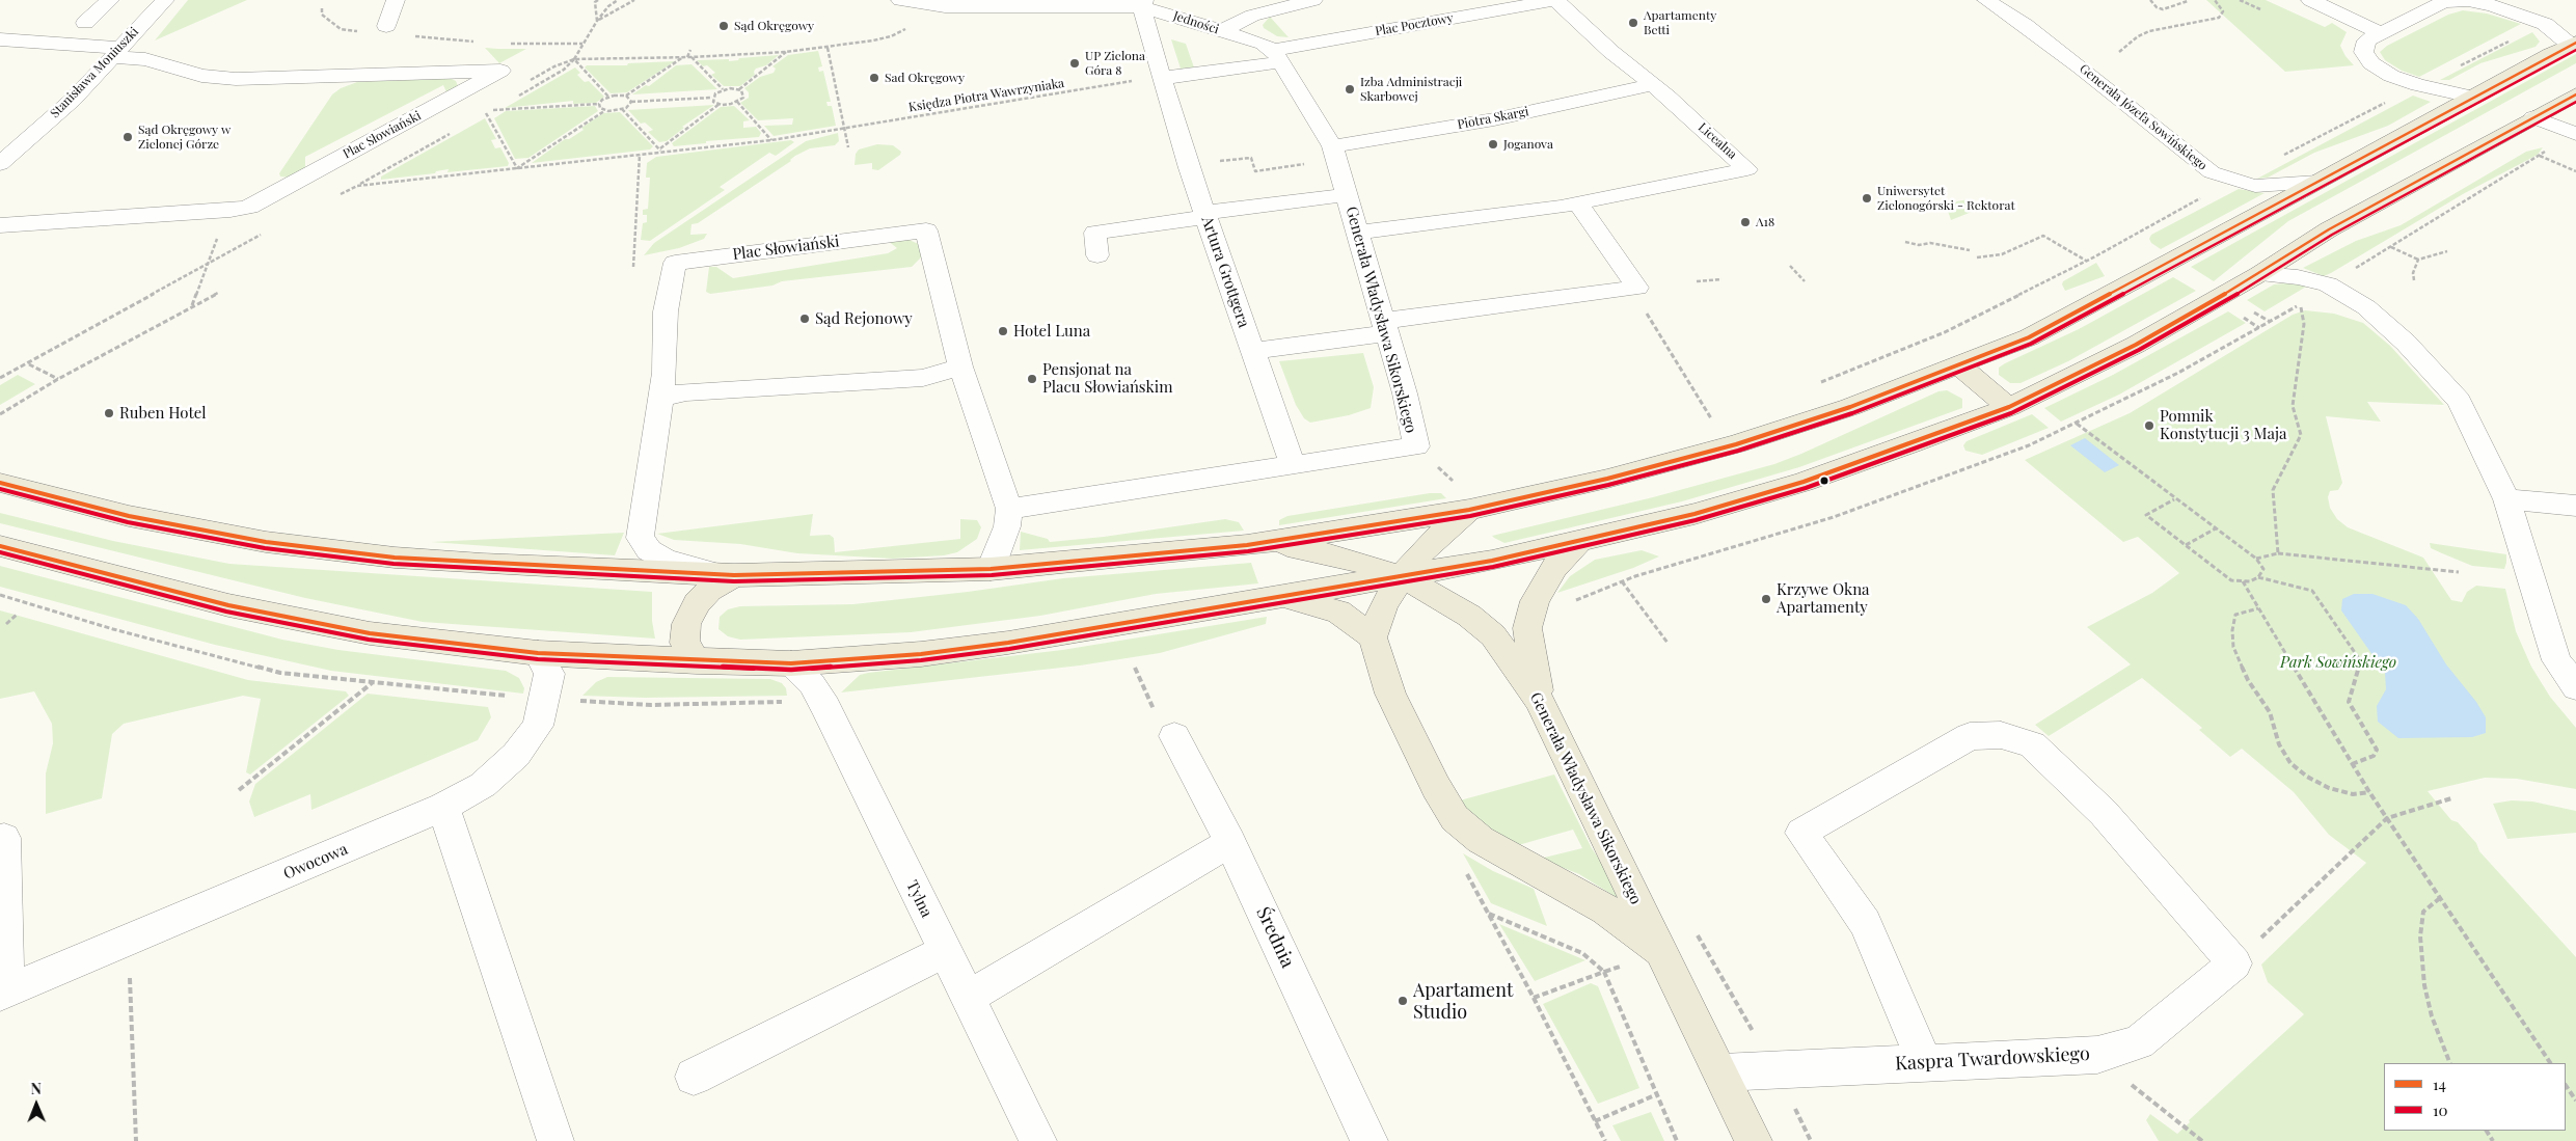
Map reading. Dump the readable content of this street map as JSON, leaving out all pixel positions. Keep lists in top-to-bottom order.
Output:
{
  "streets": {
    "main road": ["Generała Władysława Sikorskiego"],
    "street": [
      "Jedności",
      "Plac Pocztowy",
      "Stanisława Moniuszki",
      "Generała Józefa Sowińskiego",
      "Piotra Skargi",
      "Plac Słowiański",
      "Licealna",
      "Artura Grottgera",
      "Owocowa",
      "Tylna",
      "Średnia",
      "Kaspra Twardowskiego"
    ],
    "path": ["Księdza Piotra Wawrzyniaka"]
  },
  "crossings": [
    ["Jedności", "Plac Pocztowy"],
    ["Jedności", "Generała Władysława Sikorskiego"],
    ["Plac Pocztowy", "Księdza Piotra Wawrzyniaka"],
    ["Plac Pocztowy", "Licealna"],
    ["Plac Pocztowy", "Artura Grottgera"],
    ["Plac Pocztowy", "Generała Władysława Sikorskiego"],
    ["Stanisława Moniuszki", "Plac Słowiański"],
    ["Księdza Piotra Wawrzyniaka", "Artura Grottgera"],
    ["Piotra Skargi", "Licealna"],
    ["Piotra Skargi", "Generała Władysława Sikorskiego"],
    ["Plac Słowiański", "Generała Władysława Sikorskiego"],
    ["Licealna", "Generała Władysława Sikorskiego"],
    ["Artura Grottgera", "Generała Władysława Sikorskiego"],
    ["Generała Władysława Sikorskiego", "Kaspra Twardowskiego"]
  ],
  "parks": ["Park Sowińskiego"],
  "places": [
    "Apartamenty Betti",
    "Sąd Okręgowy",
    "UP Zielona Góra 8",
    "Sad Okręgowy",
    "Izba Administracji Skarbowej",
    "Sąd Okręgowy w Zielonej Górze",
    "Joganova",
    "Uniwersytet Zielonogórski - Rektorat",
    "A18",
    "Sąd Rejonowy",
    "Hotel Luna",
    "Pensjonat na Placu Słowiańskim",
    "Ruben Hotel",
    "Pomnik Konstytucji 3 Maja",
    "Krzywe Okna Apartamenty",
    "Apartament Studio"
  ],
  "lines": ["transit line 14", "transit line 10"],
  "legend": ["14", "10"],
  "north": "top"
}
